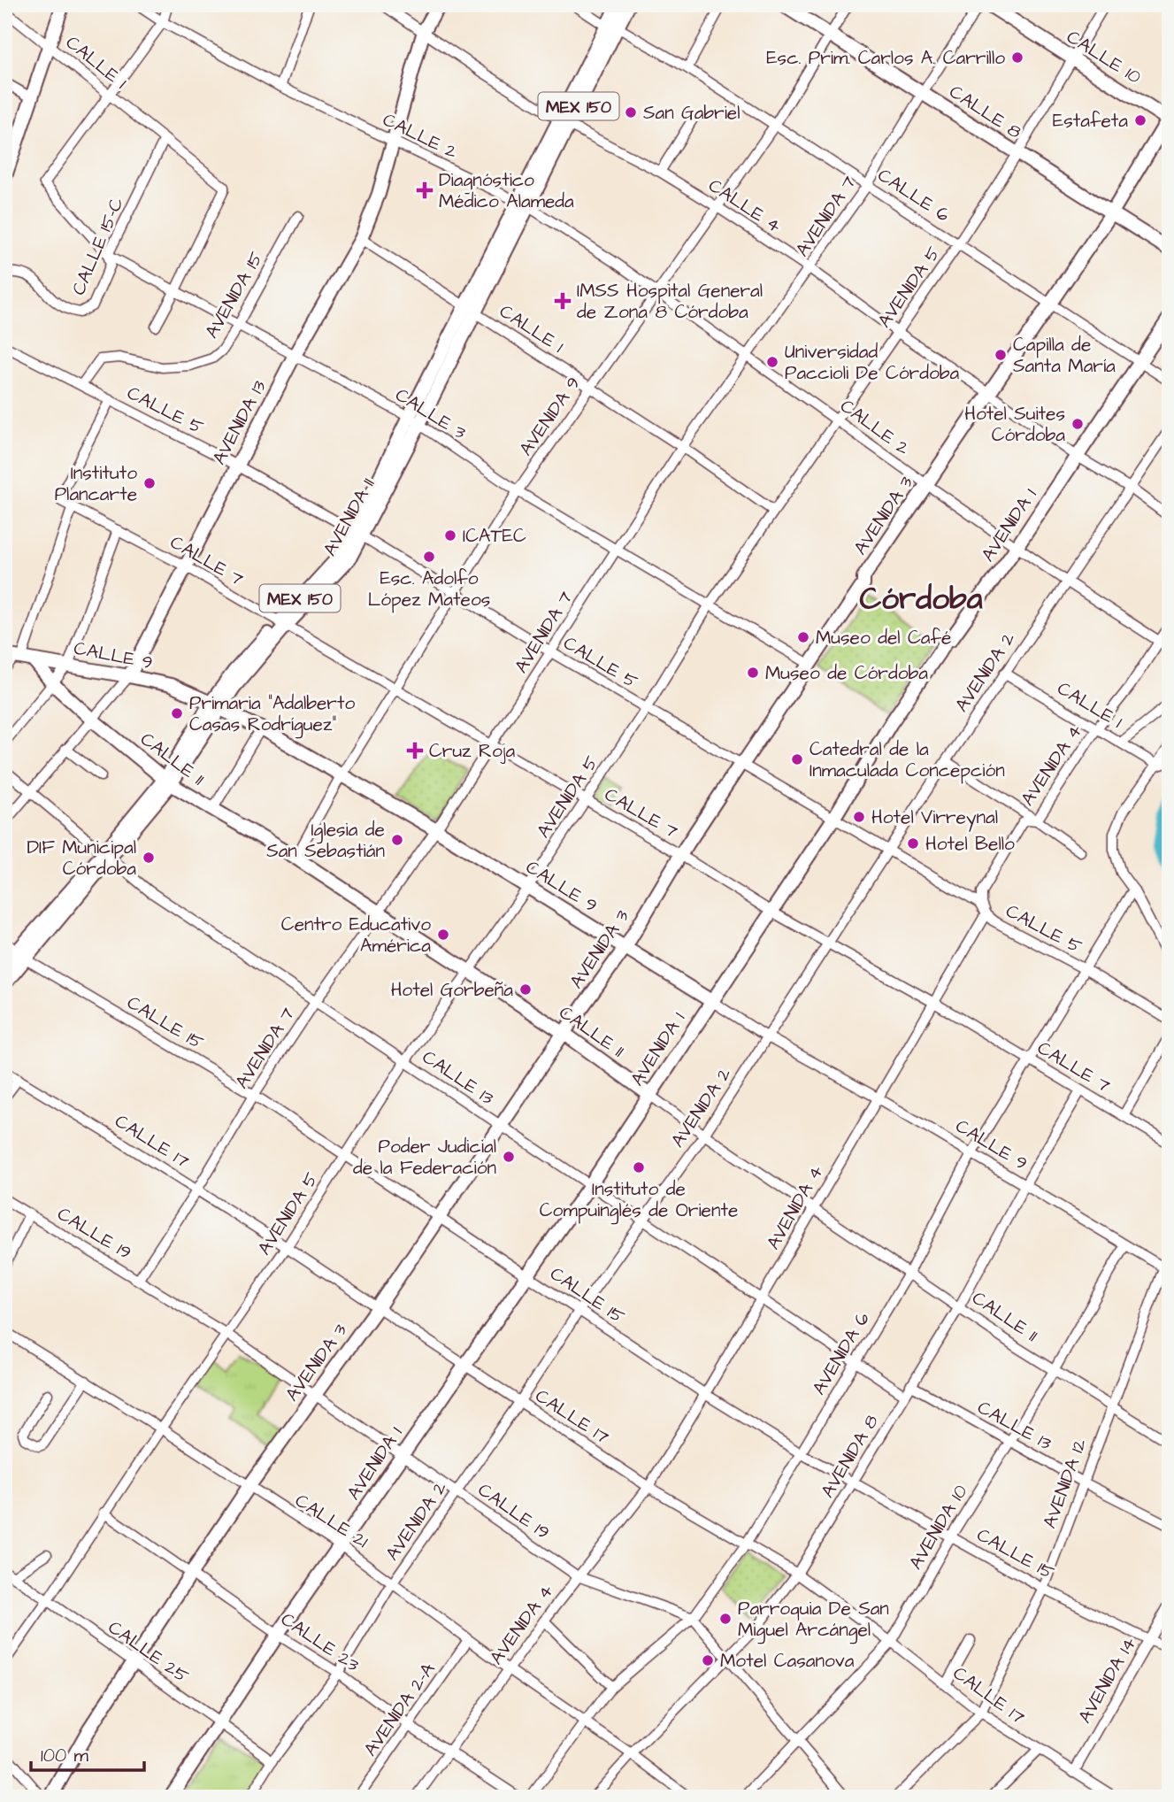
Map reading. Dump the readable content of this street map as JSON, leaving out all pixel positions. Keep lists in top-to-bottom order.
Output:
{
  "streets": {
    "main road": [
      "CALLE 10",
      "MEX 150",
      "CALLE 8",
      "AVENIDA 13",
      "AVENIDA 3",
      "AVENIDA 11",
      "AVENIDA 1",
      "CALLE 9",
      "CALLE 11"
    ],
    "street": [
      "CALLE 1",
      "CALLE 2",
      "CALLE 6",
      "CALLE 4",
      "AVENIDA 7",
      "CALLE 15-C",
      "AVENIDA 5",
      "AVENIDA 15",
      "CALLE 5",
      "CALLE 3",
      "AVENIDA 9",
      "CALLE 7",
      "AVENIDA 2",
      "AVENIDA 4",
      "CALLE 15",
      "CALLE 13",
      "CALLE 17",
      "CALLE 19",
      "AVENIDA 6",
      "AVENIDA 8",
      "AVENIDA 12",
      "CALLE 21",
      "AVENIDA 10",
      "CALLE 23",
      "CALLE 25",
      "AVENIDA 14",
      "AVENIDA 2-A"
    ]
  },
  "crossings": [
    ["CALLE 10", "AVENIDA 5"],
    ["CALLE 10", "AVENIDA 3"],
    ["CALLE 1", "AVENIDA 7"],
    ["CALLE 1", "CALLE 15-C"],
    ["CALLE 1", "AVENIDA 5"],
    ["CALLE 1", "CALLE 3"],
    ["CALLE 1", "AVENIDA 9"],
    ["CALLE 1", "AVENIDA 13"],
    ["CALLE 1", "AVENIDA 11"],
    ["CALLE 1", "AVENIDA 2"],
    ["CALLE 1", "AVENIDA 4"],
    ["CALLE 8", "AVENIDA 7"],
    ["CALLE 8", "AVENIDA 5"],
    ["CALLE 8", "AVENIDA 9"],
    ["CALLE 8", "AVENIDA 3"],
    ["CALLE 2", "AVENIDA 7"],
    ["CALLE 2", "AVENIDA 5"],
    ["CALLE 2", "AVENIDA 9"],
    ["CALLE 2", "AVENIDA 13"],
    ["CALLE 2", "AVENIDA 3"],
    ["CALLE 2", "AVENIDA 11"],
    ["CALLE 2", "AVENIDA 1"],
    ["CALLE 2", "AVENIDA 2"],
    ["CALLE 2", "AVENIDA 4"],
    ["CALLE 6", "AVENIDA 7"],
    ["CALLE 6", "AVENIDA 5"],
    ["CALLE 6", "AVENIDA 9"],
    ["CALLE 6", "AVENIDA 3"],
    ["CALLE 6", "AVENIDA 11"],
    ["CALLE 6", "AVENIDA 1"],
    ["CALLE 4", "AVENIDA 7"],
    ["CALLE 4", "AVENIDA 5"],
    ["CALLE 4", "AVENIDA 9"],
    ["CALLE 4", "AVENIDA 13"],
    ["CALLE 4", "AVENIDA 3"],
    ["CALLE 4", "AVENIDA 11"],
    ["CALLE 4", "AVENIDA 1"],
    ["CALLE 4", "AVENIDA 2"],
    ["AVENIDA 7", "CALLE 5"],
    ["AVENIDA 7", "CALLE 3"],
    ["AVENIDA 7", "CALLE 7"],
    ["AVENIDA 7", "CALLE 9"],
    ["AVENIDA 7", "CALLE 11"],
    ["AVENIDA 7", "CALLE 15"],
    ["AVENIDA 7", "CALLE 13"],
    ["AVENIDA 7", "CALLE 17"],
    ["AVENIDA 7", "CALLE 19"],
    ["CALLE 15-C", "CALLE 3"],
    ["AVENIDA 5", "CALLE 5"],
    ["AVENIDA 5", "CALLE 3"],
    ["AVENIDA 5", "CALLE 7"],
    ["AVENIDA 5", "CALLE 9"],
    ["AVENIDA 5", "CALLE 11"],
    ["AVENIDA 5", "CALLE 15"],
    ["AVENIDA 5", "CALLE 13"],
    ["AVENIDA 5", "CALLE 17"],
    ["AVENIDA 5", "CALLE 19"],
    ["AVENIDA 5", "CALLE 21"],
    ["AVENIDA 5", "CALLE 23"],
    ["AVENIDA 5", "CALLE 25"],
    ["AVENIDA 15", "CALLE 5"],
    ["AVENIDA 15", "CALLE 3"],
    ["CALLE 5", "AVENIDA 9"],
    ["CALLE 5", "AVENIDA 13"],
    ["CALLE 5", "AVENIDA 3"],
    ["CALLE 5", "AVENIDA 11"],
    ["CALLE 5", "AVENIDA 1"],
    ["CALLE 5", "CALLE 7"],
    ["CALLE 5", "AVENIDA 2"],
    ["CALLE 5", "AVENIDA 4"],
    ["CALLE 5", "AVENIDA 6"],
    ["CALLE 3", "AVENIDA 9"],
    ["CALLE 3", "AVENIDA 13"],
    ["CALLE 3", "AVENIDA 3"],
    ["CALLE 3", "AVENIDA 11"],
    ["AVENIDA 9", "CALLE 7"],
    ["AVENIDA 9", "CALLE 9"],
    ["AVENIDA 9", "CALLE 11"],
    ["AVENIDA 13", "CALLE 7"],
    ["AVENIDA 13", "CALLE 9"],
    ["AVENIDA 13", "CALLE 11"],
    ["AVENIDA 13", "CALLE 13"],
    ["AVENIDA 3", "CALLE 7"],
    ["AVENIDA 3", "CALLE 9"],
    ["AVENIDA 3", "CALLE 11"],
    ["AVENIDA 3", "CALLE 15"],
    ["AVENIDA 3", "CALLE 13"],
    ["AVENIDA 3", "CALLE 17"],
    ["AVENIDA 3", "CALLE 19"],
    ["AVENIDA 3", "CALLE 21"],
    ["AVENIDA 3", "CALLE 23"],
    ["AVENIDA 3", "CALLE 25"],
    ["AVENIDA 11", "CALLE 7"],
    ["AVENIDA 11", "CALLE 9"],
    ["AVENIDA 11", "CALLE 11"],
    ["AVENIDA 11", "CALLE 15"],
    ["AVENIDA 11", "CALLE 13"],
    ["AVENIDA 1", "CALLE 7"],
    ["AVENIDA 1", "CALLE 9"],
    ["AVENIDA 1", "CALLE 11"],
    ["AVENIDA 1", "CALLE 15"],
    ["AVENIDA 1", "CALLE 13"],
    ["AVENIDA 1", "CALLE 17"],
    ["AVENIDA 1", "CALLE 19"],
    ["AVENIDA 1", "CALLE 21"],
    ["AVENIDA 1", "CALLE 23"],
    ["AVENIDA 1", "CALLE 25"],
    ["CALLE 7", "AVENIDA 2"],
    ["CALLE 7", "AVENIDA 4"],
    ["CALLE 7", "AVENIDA 6"],
    ["CALLE 7", "AVENIDA 8"],
    ["CALLE 9", "AVENIDA 2"],
    ["CALLE 9", "CALLE 11"],
    ["CALLE 9", "AVENIDA 4"],
    ["CALLE 9", "AVENIDA 6"],
    ["CALLE 9", "AVENIDA 8"],
    ["CALLE 9", "AVENIDA 12"],
    ["CALLE 9", "AVENIDA 10"],
    ["AVENIDA 2", "CALLE 11"],
    ["AVENIDA 2", "CALLE 15"],
    ["AVENIDA 2", "CALLE 13"],
    ["AVENIDA 2", "CALLE 17"],
    ["AVENIDA 2", "CALLE 19"],
    ["AVENIDA 2", "CALLE 21"],
    ["AVENIDA 2", "CALLE 23"],
    ["AVENIDA 2", "CALLE 25"],
    ["CALLE 11", "AVENIDA 4"],
    ["CALLE 11", "AVENIDA 6"],
    ["CALLE 11", "AVENIDA 8"],
    ["CALLE 11", "AVENIDA 12"],
    ["CALLE 11", "AVENIDA 10"],
    ["AVENIDA 4", "CALLE 15"],
    ["AVENIDA 4", "CALLE 13"],
    ["AVENIDA 4", "CALLE 17"],
    ["AVENIDA 4", "CALLE 19"],
    ["AVENIDA 4", "CALLE 21"],
    ["AVENIDA 4", "CALLE 23"],
    ["CALLE 15", "AVENIDA 6"],
    ["CALLE 15", "AVENIDA 8"],
    ["CALLE 15", "AVENIDA 12"],
    ["CALLE 15", "AVENIDA 10"],
    ["CALLE 15", "AVENIDA 14"],
    ["CALLE 13", "AVENIDA 6"],
    ["CALLE 13", "AVENIDA 8"],
    ["CALLE 13", "AVENIDA 12"],
    ["CALLE 13", "AVENIDA 10"],
    ["CALLE 17", "AVENIDA 6"],
    ["CALLE 17", "AVENIDA 8"],
    ["CALLE 17", "AVENIDA 12"],
    ["CALLE 17", "AVENIDA 10"],
    ["CALLE 17", "AVENIDA 14"],
    ["CALLE 19", "AVENIDA 6"],
    ["CALLE 19", "AVENIDA 8"],
    ["CALLE 19", "AVENIDA 10"],
    ["AVENIDA 6", "CALLE 21"],
    ["AVENIDA 8", "CALLE 21"],
    ["CALLE 21", "AVENIDA 2-A"],
    ["CALLE 23", "AVENIDA 2-A"]
  ],
  "districts": ["Córdoba"],
  "places": {
    "other": [
      "Esc. Prim. Carlos A. Carrillo",
      "San Gabriel",
      "Estafeta",
      "Capilla de Santa María",
      "Universidad Paccioli De Córdoba",
      "Hotel Suites Córdoba",
      "Instituto Plancarte",
      "ICATEC",
      "Esc. Adolfo López Mateos",
      "Museo del Café",
      "Museo de Córdoba",
      "Primaria \"Adalberto Casas Rodríguez\"",
      "Catedral de la Inmaculada Concepción",
      "Hotel Virreynal",
      "Iglesia de San Sebastián",
      "Hotel Bello",
      "DIF Municipal Córdoba",
      "Centro Educativo América",
      "Hotel Gorbeña",
      "Poder Judicial de la Federación",
      "Instituto de Compuinglés de Oriente",
      "Parroquia De San Miguel Arcángel",
      "Motel Casanova"
    ],
    "health": ["Diagnóstico Médico Alameda", "IMSS Hospital General de Zona 8 Córdoba", "Cruz Roja"]
  },
  "scale_bar": "100 m"
}
